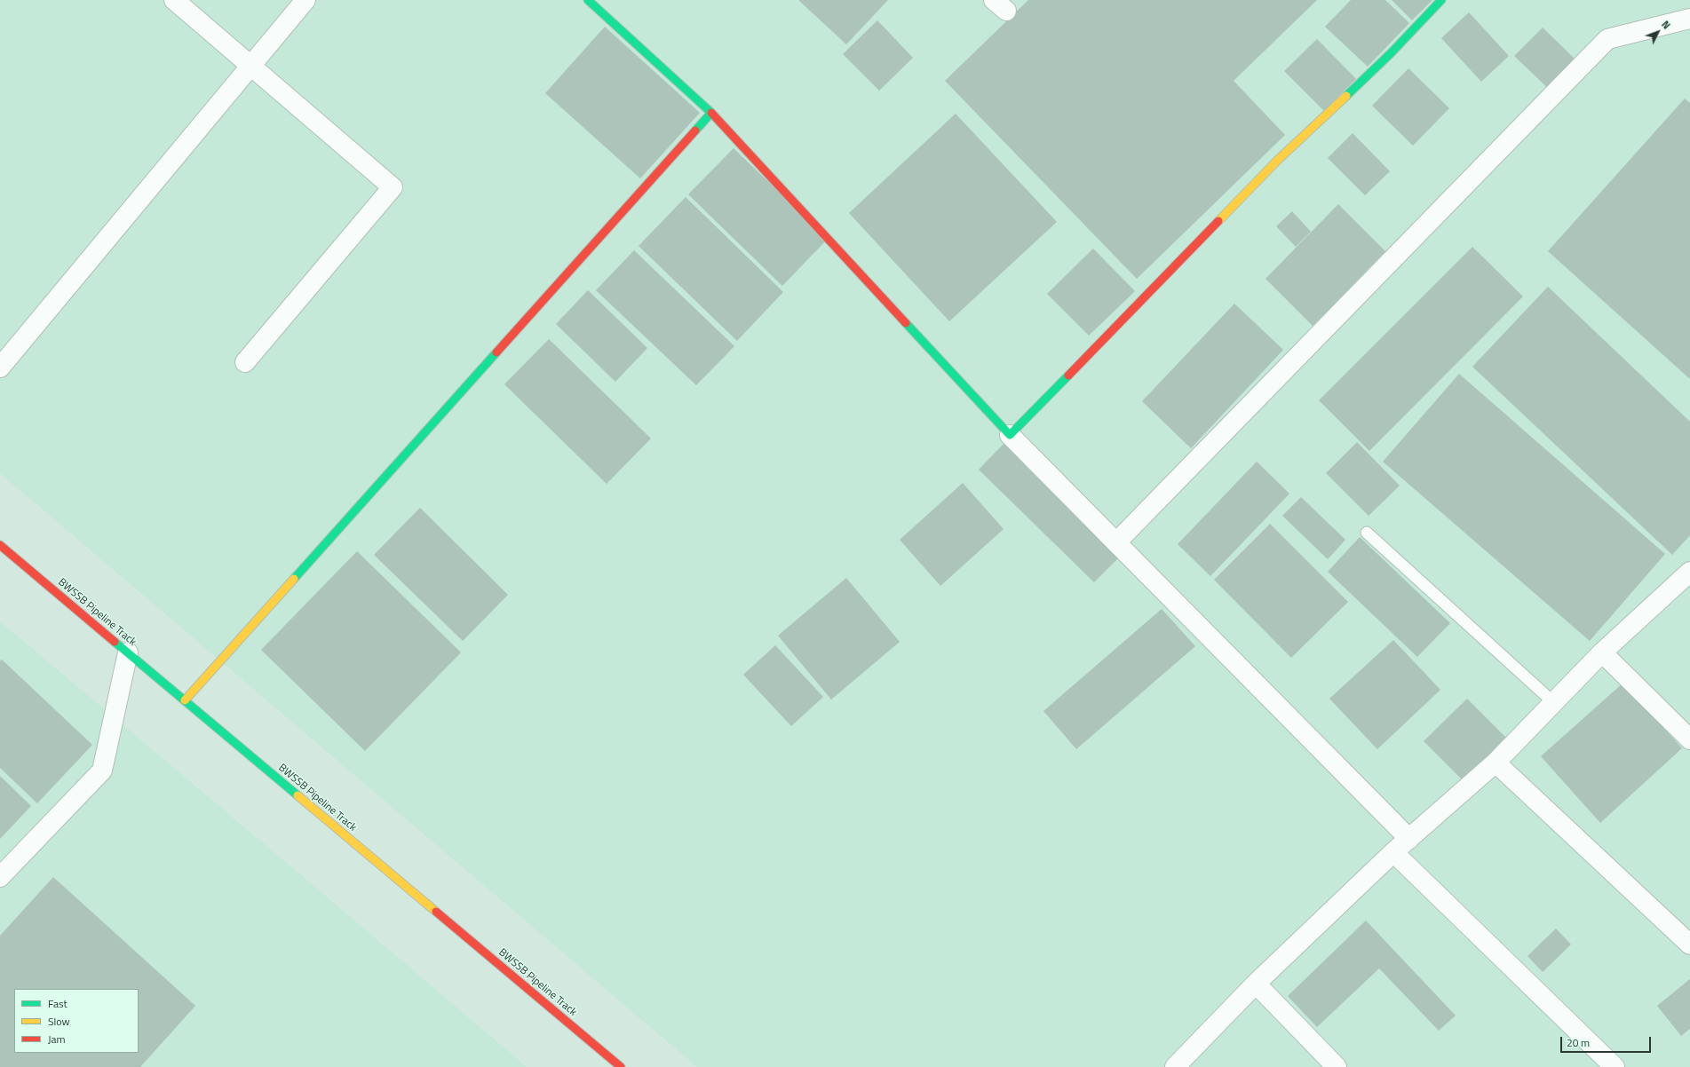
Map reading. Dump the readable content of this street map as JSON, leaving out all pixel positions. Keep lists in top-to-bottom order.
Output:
{
  "streets": {
    "street": ["BWSSB Pipeline Track"]
  },
  "legend": ["Fast", "Slow", "Jam"],
  "scale_bar": "20 m",
  "north": "top right"
}
